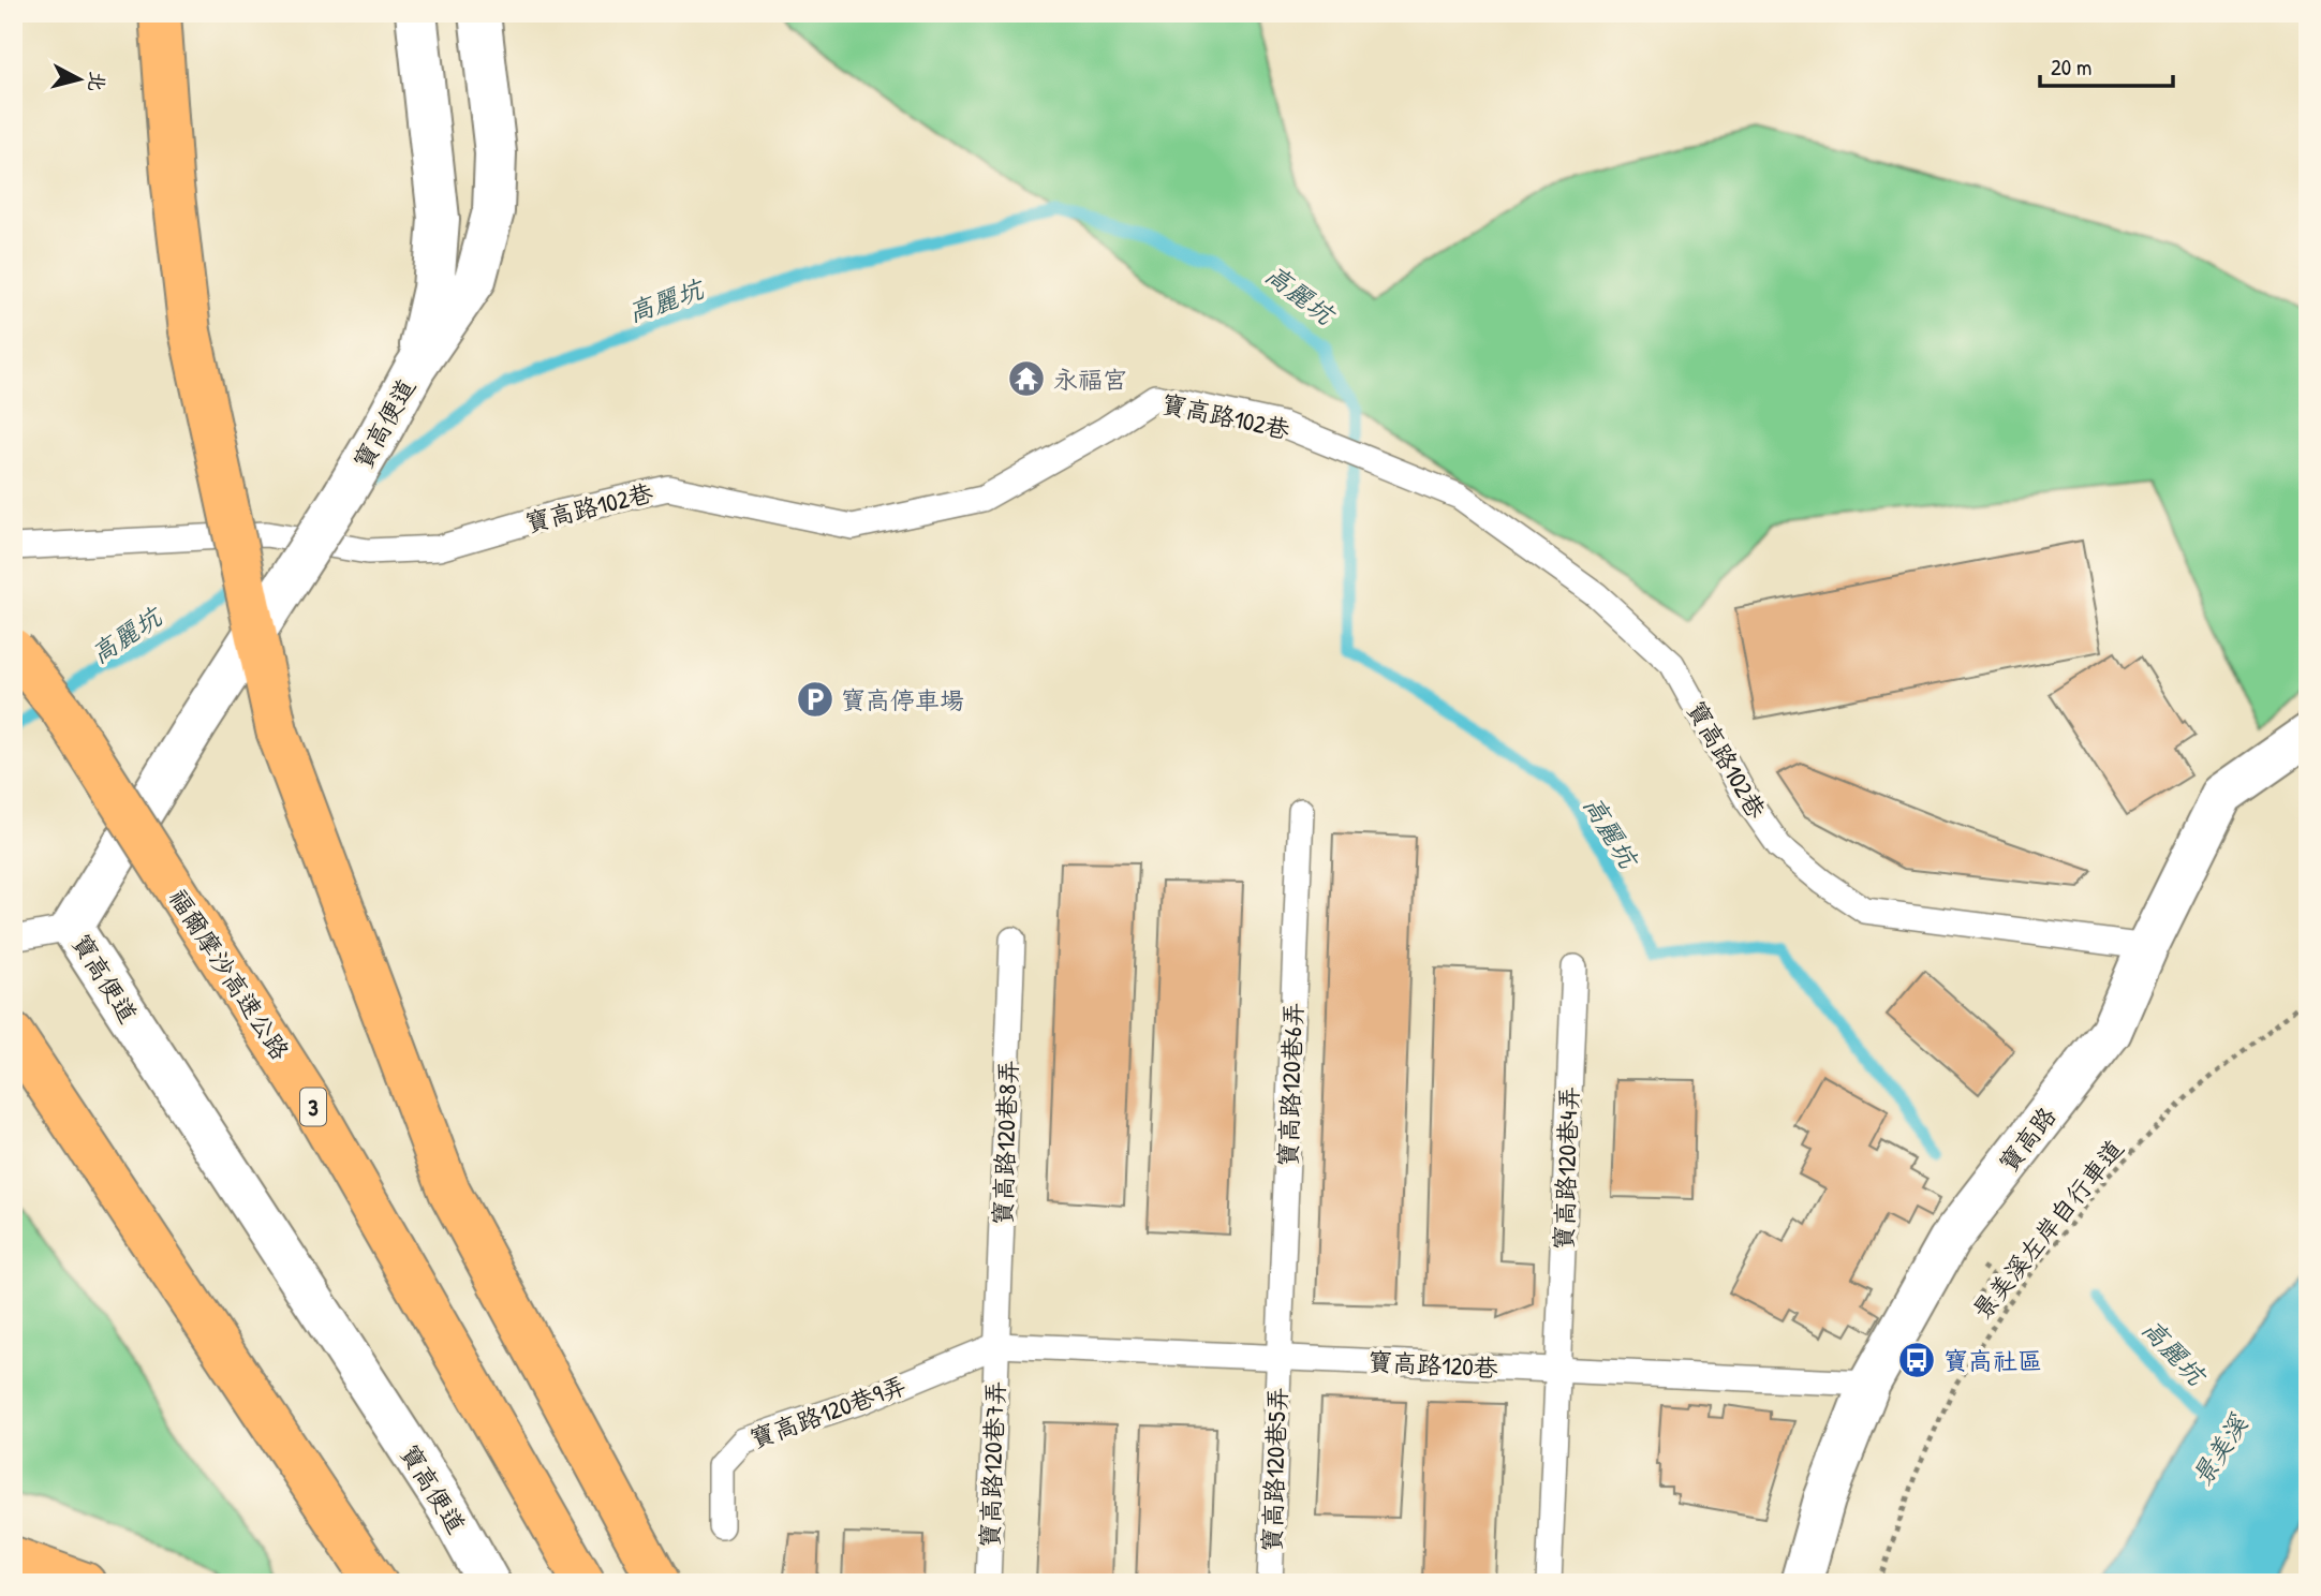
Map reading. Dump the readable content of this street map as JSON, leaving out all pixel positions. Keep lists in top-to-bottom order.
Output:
{
  "streets": {
    "highway": ["福爾摩沙高速公路", "3"],
    "street": ["寶高便道", "寶高路"],
    "lane": [
      "寶高路102巷",
      "寶高路120巷6弄",
      "寶高路120巷8弄",
      "寶高路120巷4弄",
      "寶高路120巷",
      "寶高路120巷9弄",
      "寶高路120巷7弄",
      "寶高路120巷5弄"
    ],
    "path": ["景美溪左岸自行車道"]
  },
  "crossings": [
    ["寶高路102巷", "寶高路"],
    ["寶高路120巷6弄", "寶高路120巷"],
    ["寶高路120巷6弄", "寶高路120巷5弄"],
    ["寶高路", "寶高路120巷"],
    ["寶高路120巷8弄", "寶高路120巷"],
    ["寶高路120巷8弄", "寶高路120巷9弄"],
    ["寶高路120巷8弄", "寶高路120巷7弄"],
    ["寶高路120巷4弄", "寶高路120巷"],
    ["寶高路120巷", "寶高路120巷9弄"],
    ["寶高路120巷", "寶高路120巷7弄"],
    ["寶高路120巷", "寶高路120巷5弄"],
    ["寶高路120巷9弄", "寶高路120巷7弄"]
  ],
  "water": ["高麗坑", "景美溪"],
  "places": {
    "temple": ["永福宮"],
    "parking": ["寶高停車場"],
    "bus stop": ["寶高社區"]
  },
  "scale_bar": "20 m",
  "north": "right"
}
